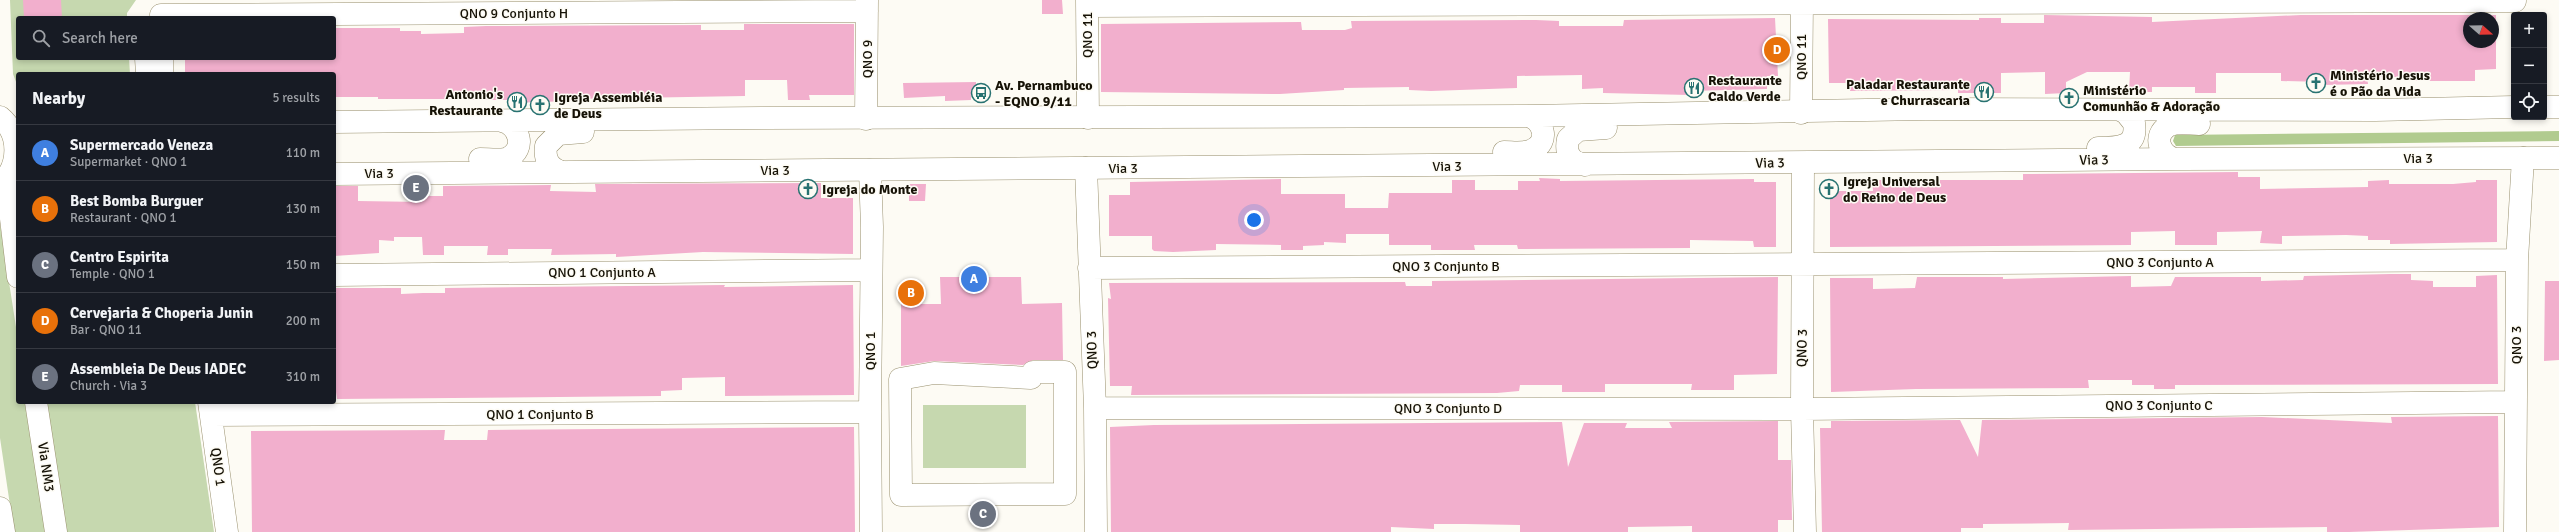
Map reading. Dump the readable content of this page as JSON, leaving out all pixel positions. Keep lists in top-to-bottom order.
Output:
{
  "streets": {
    "street": [
      "QNO 9 Conjunto H",
      "QNO 11",
      "QNO 9",
      "Via 3",
      "QNO 3 Conjunto A",
      "QNO 3 Conjunto B",
      "QNO 1 Conjunto A",
      "QNO 3",
      "QNO 1",
      "QNO 3 Conjunto C",
      "QNO 3 Conjunto D",
      "QNO 1 Conjunto B",
      "Via NM3"
    ]
  },
  "crossings": [
    ["QNO 9 Conjunto H", "QNO 9"],
    ["Via 3", "QNO 3"],
    ["Via 3", "QNO 1"],
    ["QNO 3 Conjunto A", "QNO 3 Conjunto B"],
    ["QNO 3 Conjunto A", "QNO 3"],
    ["QNO 3 Conjunto B", "QNO 3"],
    ["QNO 1 Conjunto A", "QNO 1"],
    ["QNO 3", "QNO 3 Conjunto C"],
    ["QNO 3", "QNO 3 Conjunto D"],
    ["QNO 1", "QNO 1 Conjunto B"],
    ["QNO 3 Conjunto C", "QNO 3 Conjunto D"]
  ],
  "places": {
    "church": [
      "Ministério Jesus é o Pão da Vida",
      "Ministério Comunhão & Adoração",
      "Igreja Assembléia de Deus",
      "Igreja do Monte",
      "Igreja Universal do Reino de Deus"
    ],
    "restaurant": ["Restaurante Caldo Verde", "Paladar Restaurante e Churrascaria", "Antonio's Restaurante"],
    "bus stop": ["Av. Pernambuco - EQNO 9/11"]
  },
  "north": "right",
  "page": {
    "map_buttons": ["+", "−"],
    "search": "Search here",
    "pins": [
      "D",
      "E",
      "A",
      "B",
      "C"
    ],
    "heading": ["Nearby", "5 results"],
    "list": [
      {
        "mark": "A",
        "name": "Supermercado Veneza",
        "note": "Supermarket · QNO 1",
        "value": "110 m"
      },
      {
        "mark": "B",
        "name": "Best Bomba Burguer",
        "note": "Restaurant · QNO 1",
        "value": "130 m"
      },
      {
        "mark": "C",
        "name": "Centro Espirita",
        "note": "Temple · QNO 1",
        "value": "150 m"
      },
      {
        "mark": "D",
        "name": "Cervejaria & Choperia Junin",
        "note": "Bar · QNO 11",
        "value": "200 m"
      },
      {
        "mark": "E",
        "name": "Assembleia De Deus IADEC",
        "note": "Church · Via 3",
        "value": "310 m"
      }
    ]
  }
}
